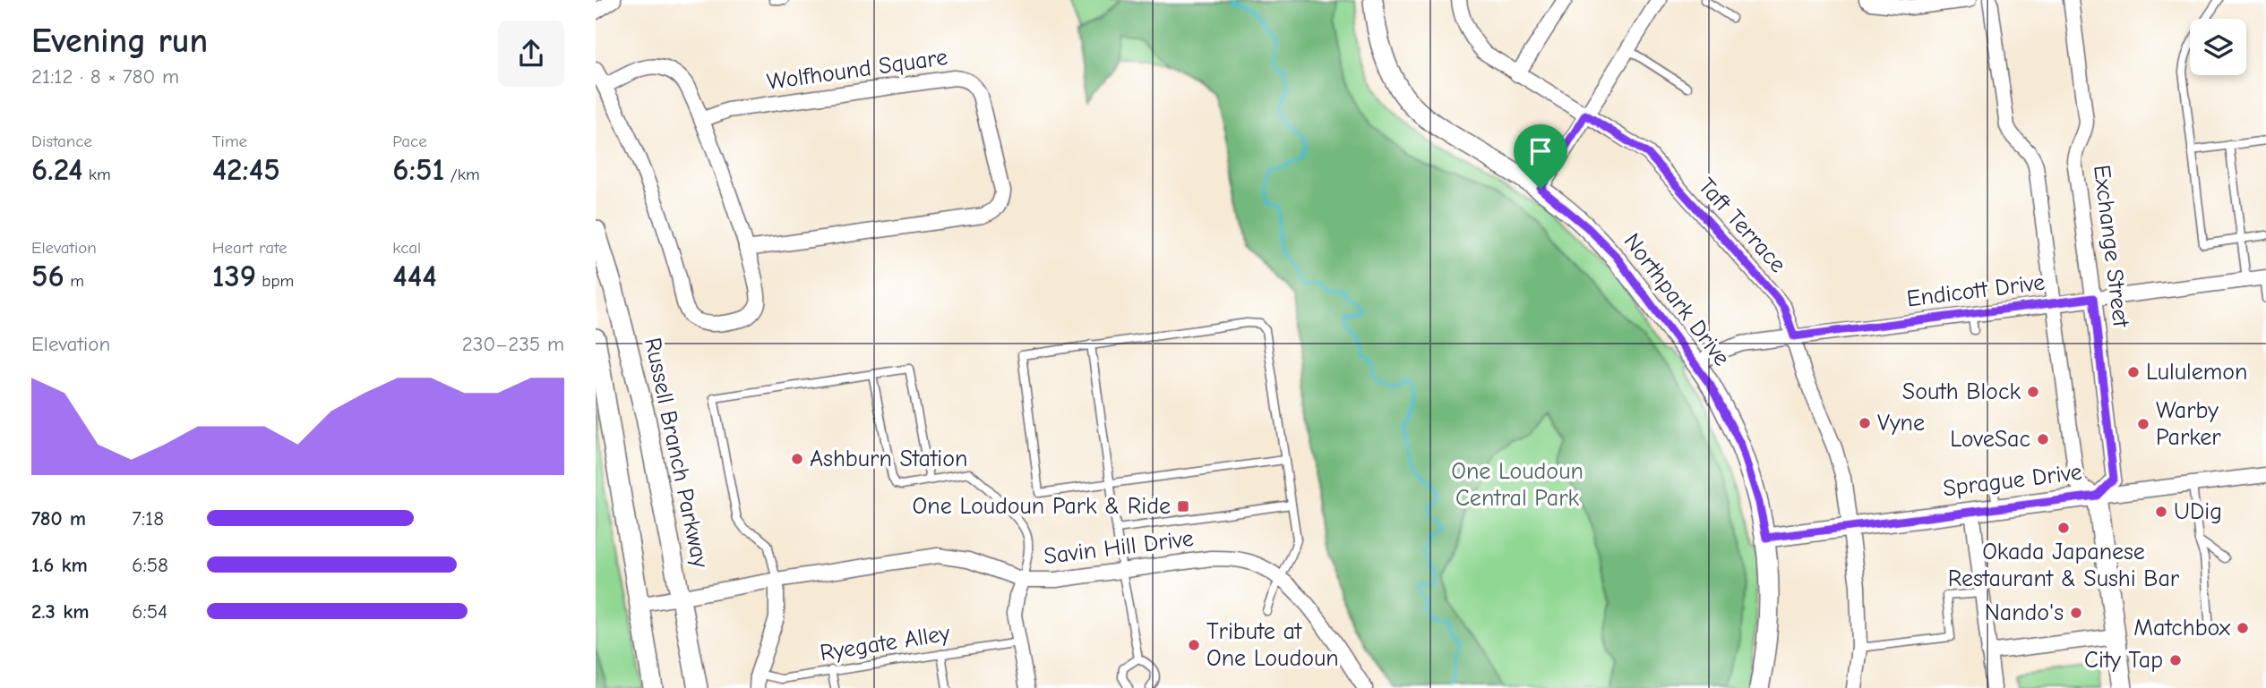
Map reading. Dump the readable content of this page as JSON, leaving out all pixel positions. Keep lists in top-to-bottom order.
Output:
{
  "streets": {
    "street": [
      "Wolfhound Square",
      "Taft Terrace",
      "Exchange Street",
      "Endicott Drive",
      "Northpark Drive",
      "Russell Branch Parkway",
      "Sprague Drive",
      "Savin Hill Drive"
    ],
    "lane": ["Ryegate Alley"]
  },
  "crossings": [
    ["Taft Terrace", "Endicott Drive"],
    ["Taft Terrace", "Sprague Drive"],
    ["Exchange Street", "Endicott Drive"],
    ["Exchange Street", "Sprague Drive"],
    ["Endicott Drive", "Northpark Drive"],
    ["Northpark Drive", "Sprague Drive"],
    ["Russell Branch Parkway", "Savin Hill Drive"]
  ],
  "parks": ["One Loudoun Central Park"],
  "places": {
    "other": [
      "Lululemon",
      "South Block",
      "Vyne",
      "Warby Parker",
      "LoveSac",
      "Ashburn Station",
      "UDig",
      "Okada Japanese Restaurant & Sushi Bar",
      "Nando's",
      "Matchbox",
      "Tribute at One Loudoun",
      "City Tap"
    ],
    "transit": ["One Loudoun Park & Ride"]
  },
  "page": {
    "heading": ["Evening run", "21:12 · 8 × 780 m"],
    "stats": [
      ["Distance", "6.24 km"],
      ["Time", "42:45"],
      ["Pace", "6:51 /km"],
      ["Elevation", "56 m"],
      ["Heart rate", "139 bpm"],
      ["kcal", "444"]
    ],
    "chart": ["Elevation", "230–235 m"],
    "list": [
      {
        "name": "780 m",
        "note": "7:18"
      },
      {
        "name": "1.6 km",
        "note": "6:58"
      },
      {
        "name": "2.3 km",
        "note": "6:54"
      }
    ]
  }
}
